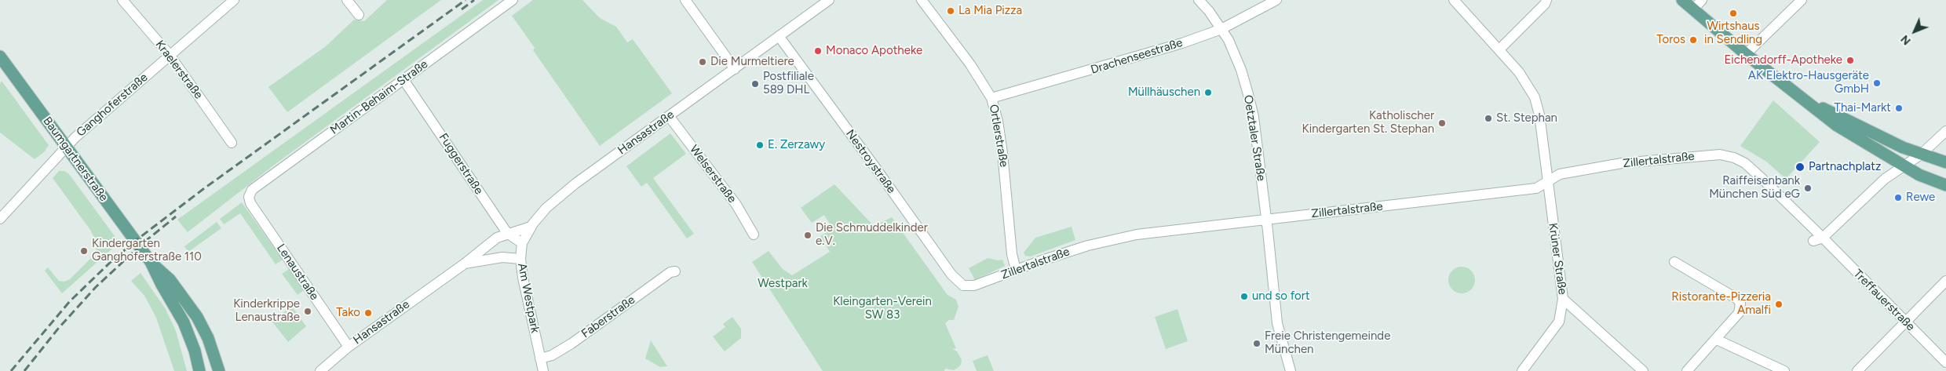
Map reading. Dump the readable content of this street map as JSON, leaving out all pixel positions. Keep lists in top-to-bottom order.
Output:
{
  "streets": {
    "main road": ["Baumgartnerstraße"],
    "street": [
      "Drachenseestraße",
      "Kraelerstraße",
      "Martin-Behaim-Straße",
      "Ganghoferstraße",
      "Hansastraße",
      "Ortlerstraße",
      "Oetztaler Straße",
      "Zillertalstraße",
      "Nestroystraße",
      "Fuggerstraße",
      "Welserstraße",
      "Krüner Straße",
      "Lenaustraße",
      "Am Westpark",
      "Treffauerstraße",
      "Faberstraße"
    ]
  },
  "crossings": [
    ["Drachenseestraße", "Ortlerstraße"],
    ["Drachenseestraße", "Oetztaler Straße"],
    ["Kraelerstraße", "Ganghoferstraße"],
    ["Martin-Behaim-Straße", "Fuggerstraße"],
    ["Martin-Behaim-Straße", "Lenaustraße"],
    ["Ganghoferstraße", "Baumgartnerstraße"],
    ["Hansastraße", "Nestroystraße"],
    ["Hansastraße", "Fuggerstraße"],
    ["Hansastraße", "Welserstraße"],
    ["Hansastraße", "Lenaustraße"],
    ["Hansastraße", "Am Westpark"],
    ["Ortlerstraße", "Zillertalstraße"],
    ["Oetztaler Straße", "Zillertalstraße"],
    ["Zillertalstraße", "Nestroystraße"],
    ["Zillertalstraße", "Krüner Straße"],
    ["Zillertalstraße", "Treffauerstraße"],
    ["Fuggerstraße", "Am Westpark"],
    ["Am Westpark", "Faberstraße"]
  ],
  "parks": ["Westpark", "Kleingarten-Verein SW 83"],
  "places": [
    "La Mia Pizza",
    "Wirtshaus in Sendling",
    "Toros",
    "Monaco Apotheke",
    "Eichendorff-Apotheke",
    "Die Murmeltiere",
    "AK Elektro-Hausgeräte GmbH",
    "Postfiliale 589 DHL",
    "Müllhäuschen",
    "Thai-Markt",
    "St. Stephan",
    "Katholischer Kindergarten St. Stephan",
    "E. Zerzawy",
    "Partnachplatz",
    "Raiffeisenbank München Süd eG",
    "Rewe",
    "Die Schmuddelkinder e.V.",
    "Kindergarten Ganghoferstraße 110",
    "und so fort",
    "Ristorante-Pizzeria Amalfi",
    "Kinderkrippe Lenaustraße",
    "Tako",
    "Freie Christengemeinde München"
  ],
  "north": "bottom left"
}
